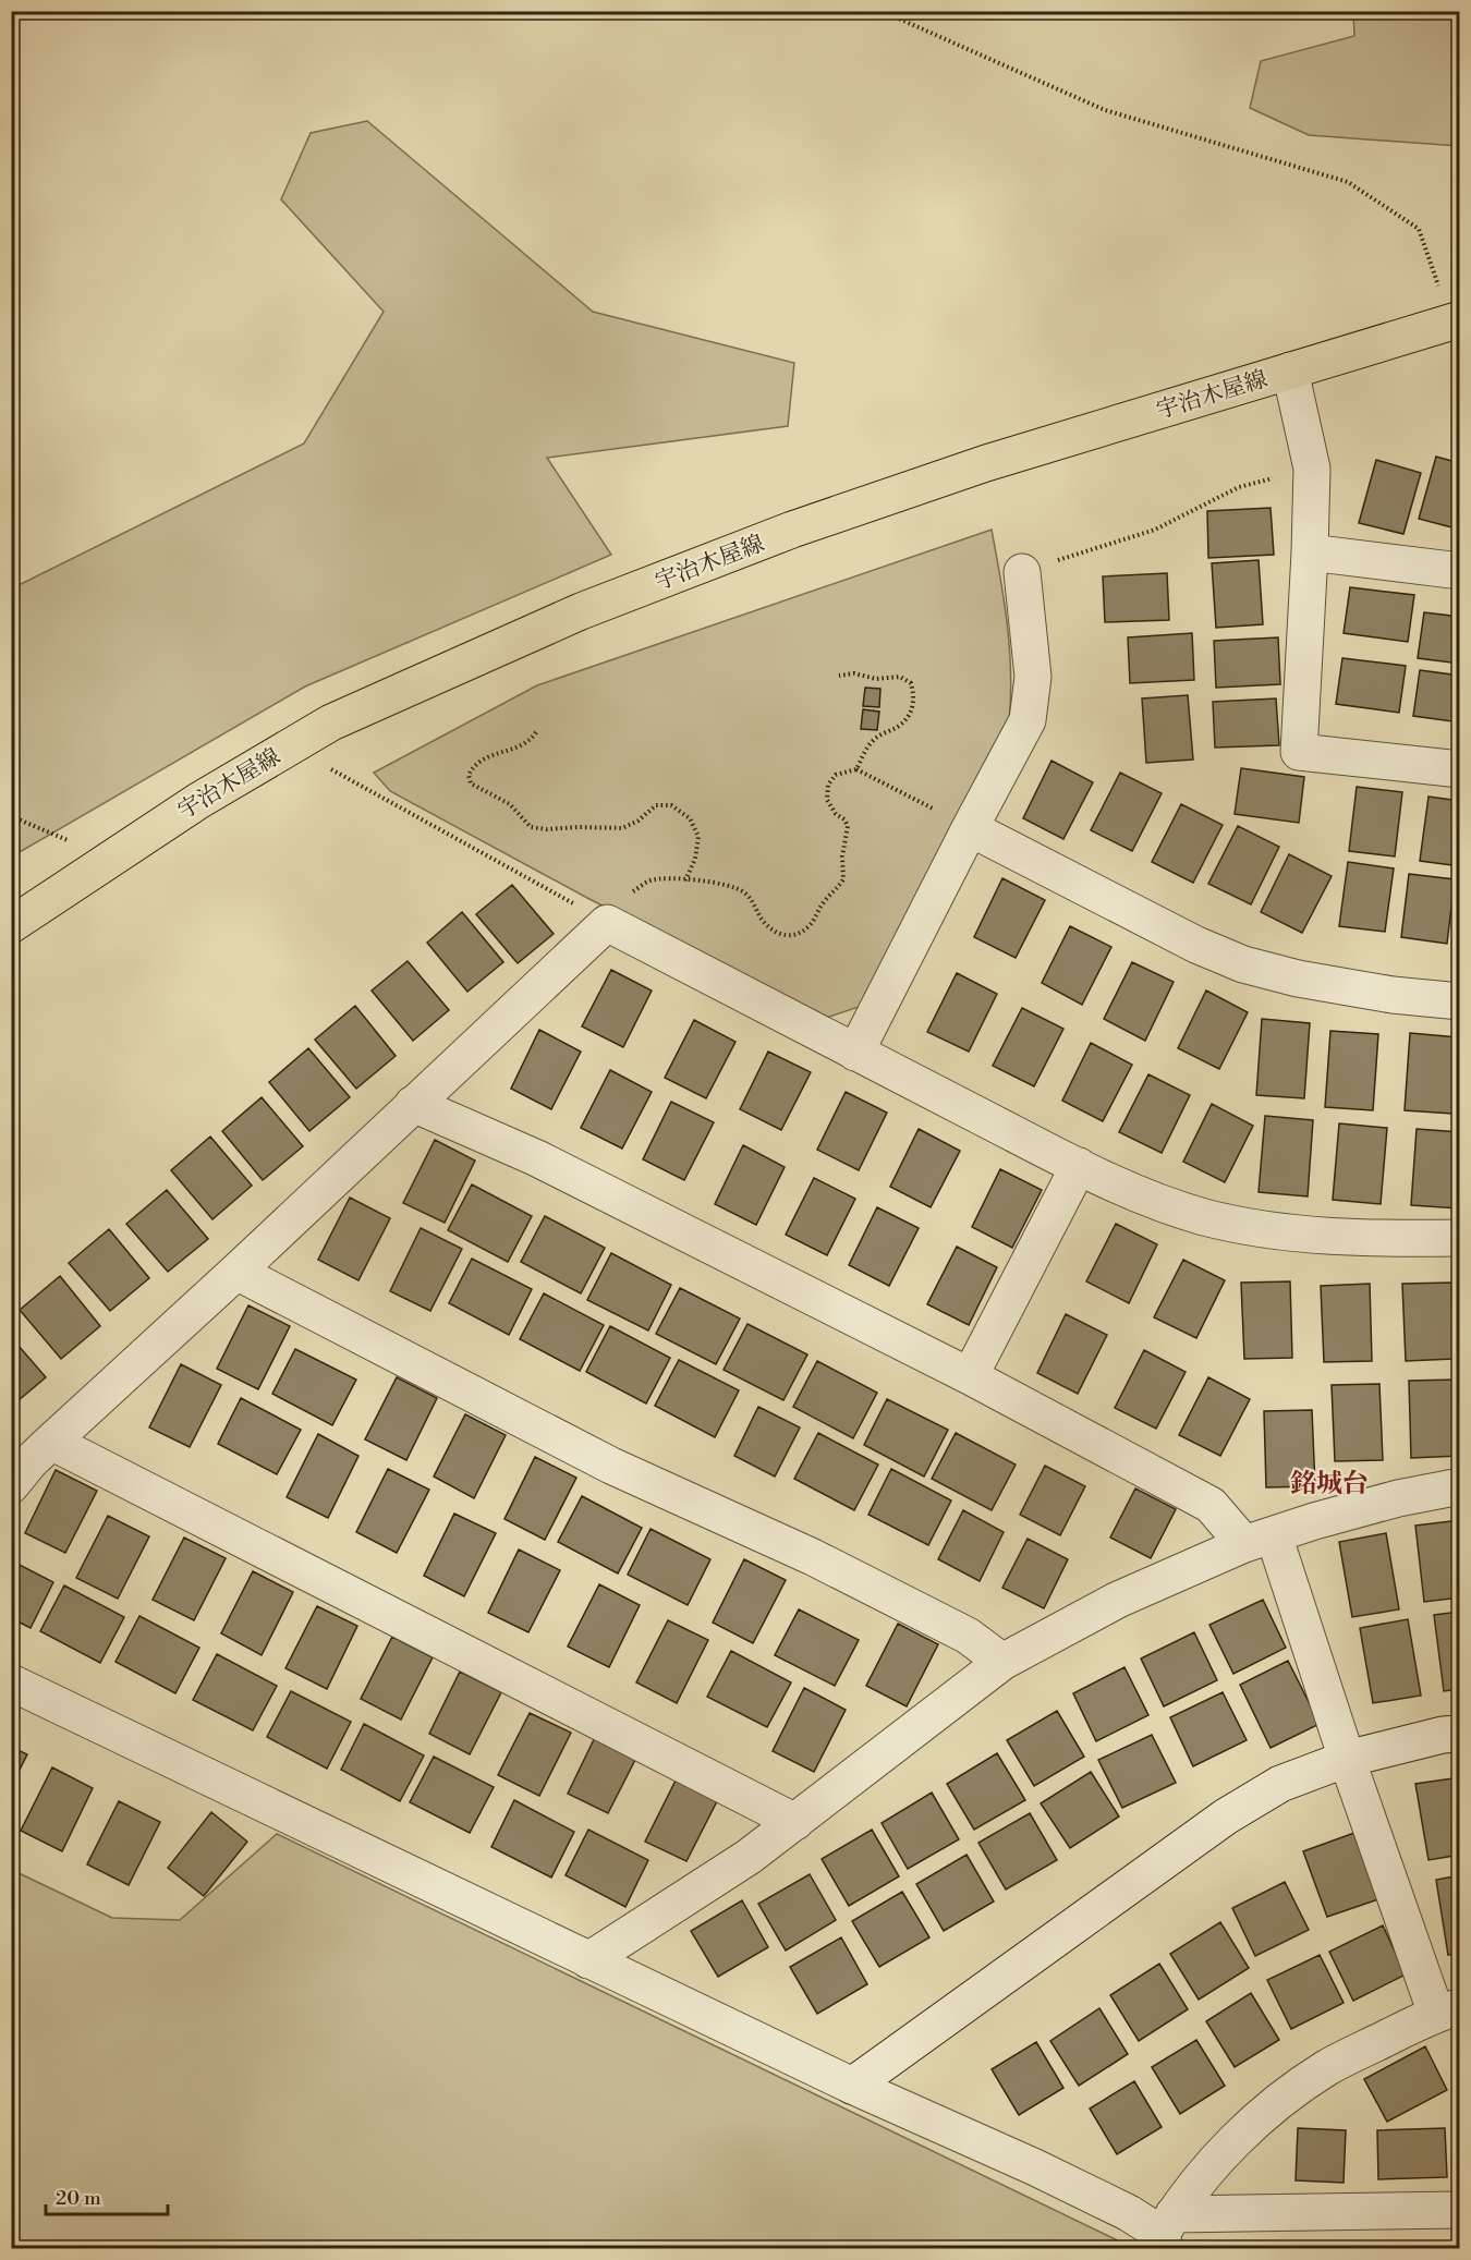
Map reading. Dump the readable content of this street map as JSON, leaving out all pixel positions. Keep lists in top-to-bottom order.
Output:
{
  "streets": {
    "main road": ["宇治木屋線"]
  },
  "districts": ["銘城台"],
  "scale_bar": "20 m"
}
